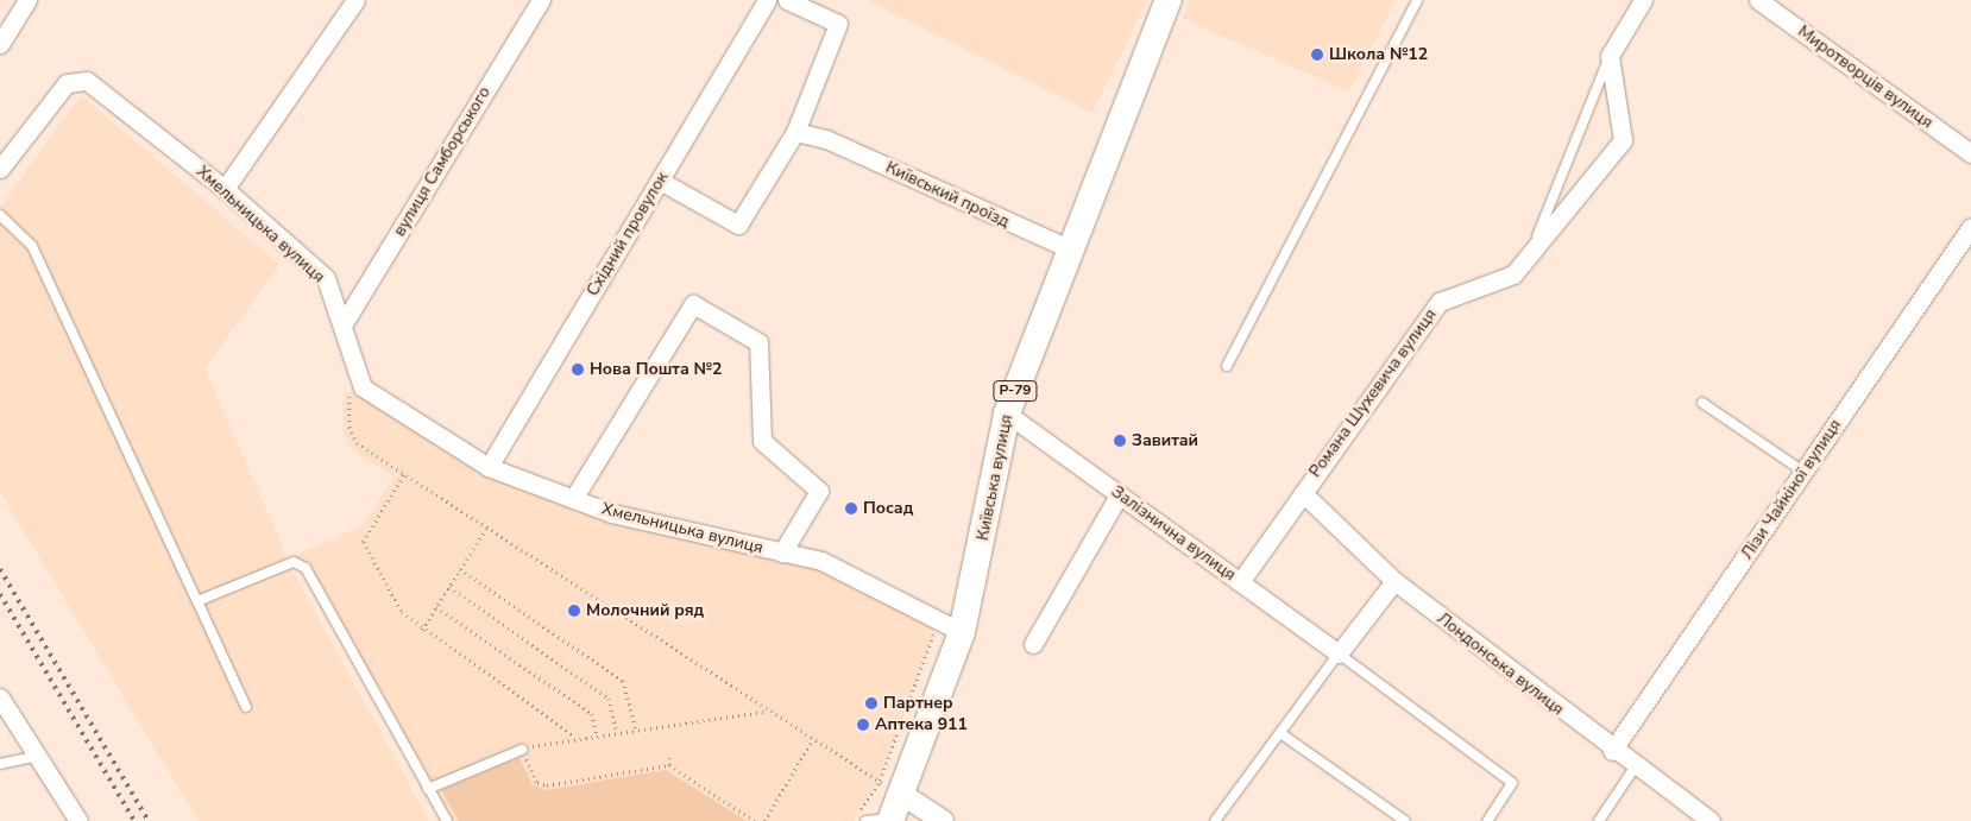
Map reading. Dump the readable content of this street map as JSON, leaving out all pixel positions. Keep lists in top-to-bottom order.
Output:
{
  "streets": {
    "main road": ["Р-79", "Київська вулиця"],
    "street": [
      "Миротворців вулиця",
      "вулиця Самборського",
      "Київський проїзд",
      "Хмельницька вулиця",
      "Східний провулок",
      "Романа Шухевича вулиця",
      "Лізи Чайкіної вулиця",
      "Залізнична вулиця",
      "Лондонська вулиця"
    ]
  },
  "crossings": [
    ["вулиця Самборського", "Хмельницька вулиця"],
    ["Київський проїзд", "Київська вулиця"],
    ["Хмельницька вулиця", "Східний провулок"],
    ["Хмельницька вулиця", "Київська вулиця"],
    ["Р-79", "Київська вулиця"],
    ["Романа Шухевича вулиця", "Залізнична вулиця"],
    ["Романа Шухевича вулиця", "Лондонська вулиця"],
    ["Київська вулиця", "Залізнична вулиця"],
    ["Лізи Чайкіної вулиця", "Лондонська вулиця"]
  ],
  "places": [
    "Школа №12",
    "Нова Пошта №2",
    "Завитай",
    "Посад",
    "Молочний ряд",
    "Партнер",
    "Аптека 911"
  ]
}
